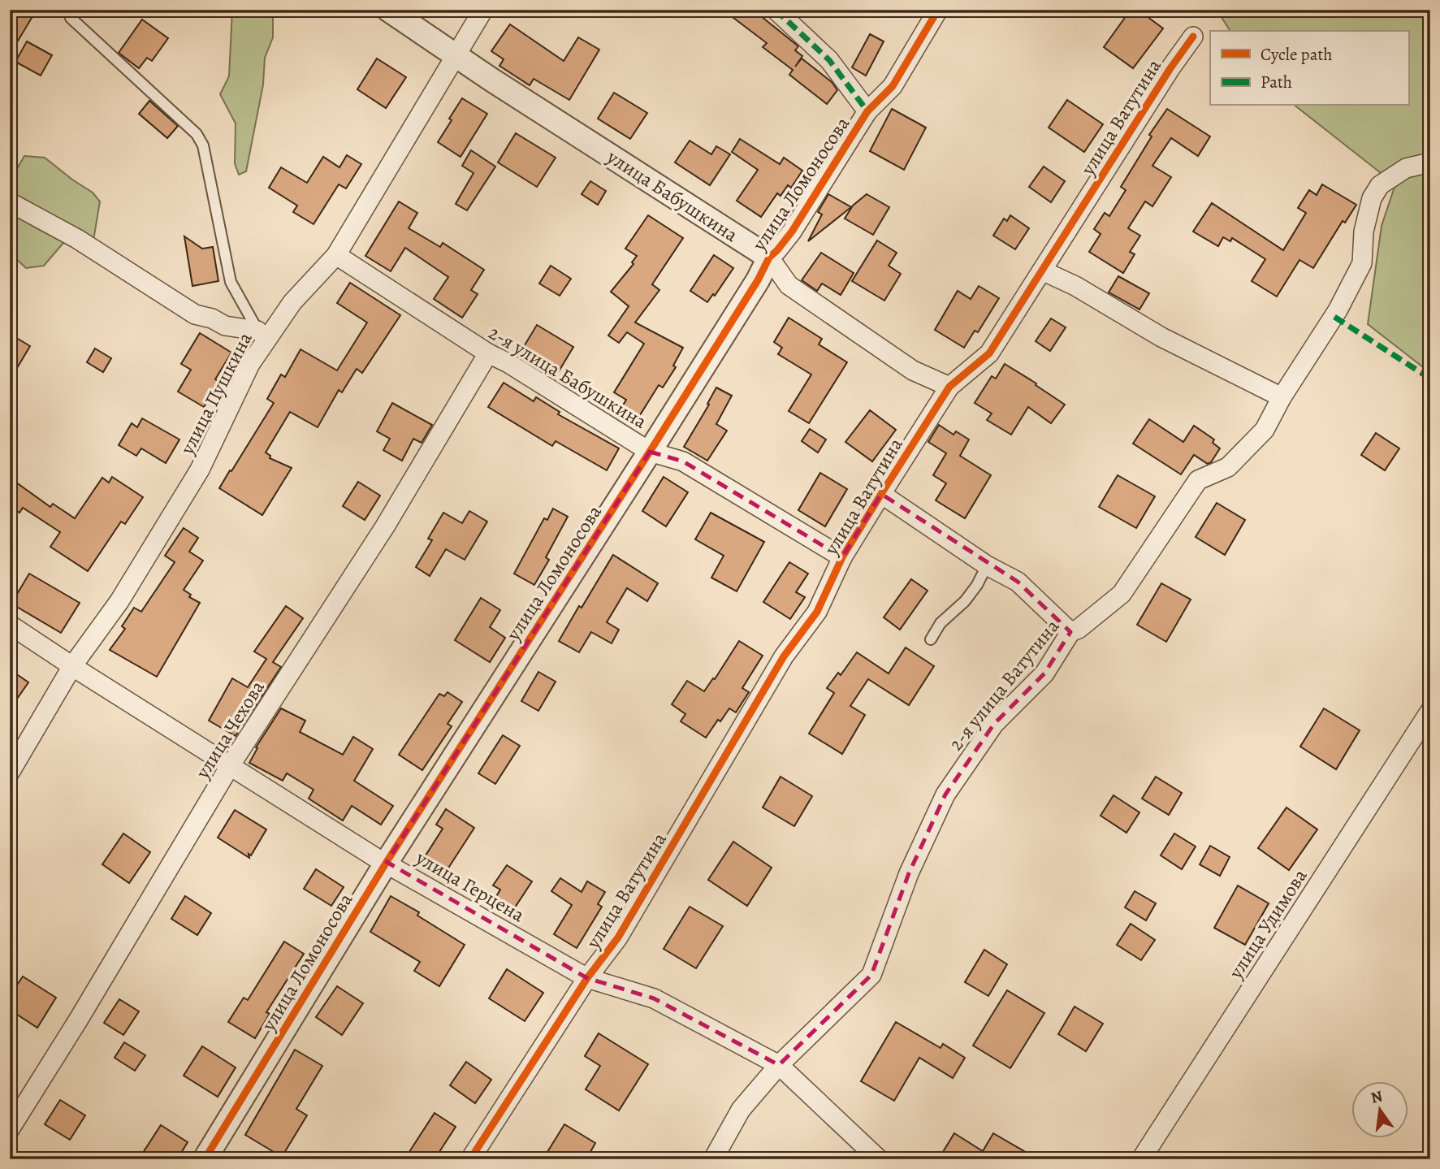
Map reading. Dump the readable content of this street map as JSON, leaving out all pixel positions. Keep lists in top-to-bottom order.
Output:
{
  "streets": {
    "street": [
      "улица Ватутина",
      "улица Ломоносова",
      "улица Бабушкина",
      "2-я улица Бабушкина",
      "улица Пушкина",
      "2-я улица Ватутина",
      "улица Чехова",
      "улица Герцена",
      "улица Удимова"
    ]
  },
  "crossings": [
    ["улица Ватутина", "улица Бабушкина"],
    ["улица Ватутина", "2-я улица Бабушкина"],
    ["улица Ватутина", "улица Герцена"],
    ["улица Ломоносова", "улица Бабушкина"],
    ["улица Ломоносова", "2-я улица Бабушкина"],
    ["улица Ломоносова", "улица Герцена"],
    ["улица Бабушкина", "улица Пушкина"],
    ["2-я улица Бабушкина", "улица Пушкина"],
    ["2-я улица Бабушкина", "улица Чехова"],
    ["улица Пушкина", "улица Герцена"],
    ["2-я улица Ватутина", "улица Герцена"],
    ["улица Чехова", "улица Герцена"]
  ],
  "legend": ["Cycle path", "Path"],
  "north": "top"
}
